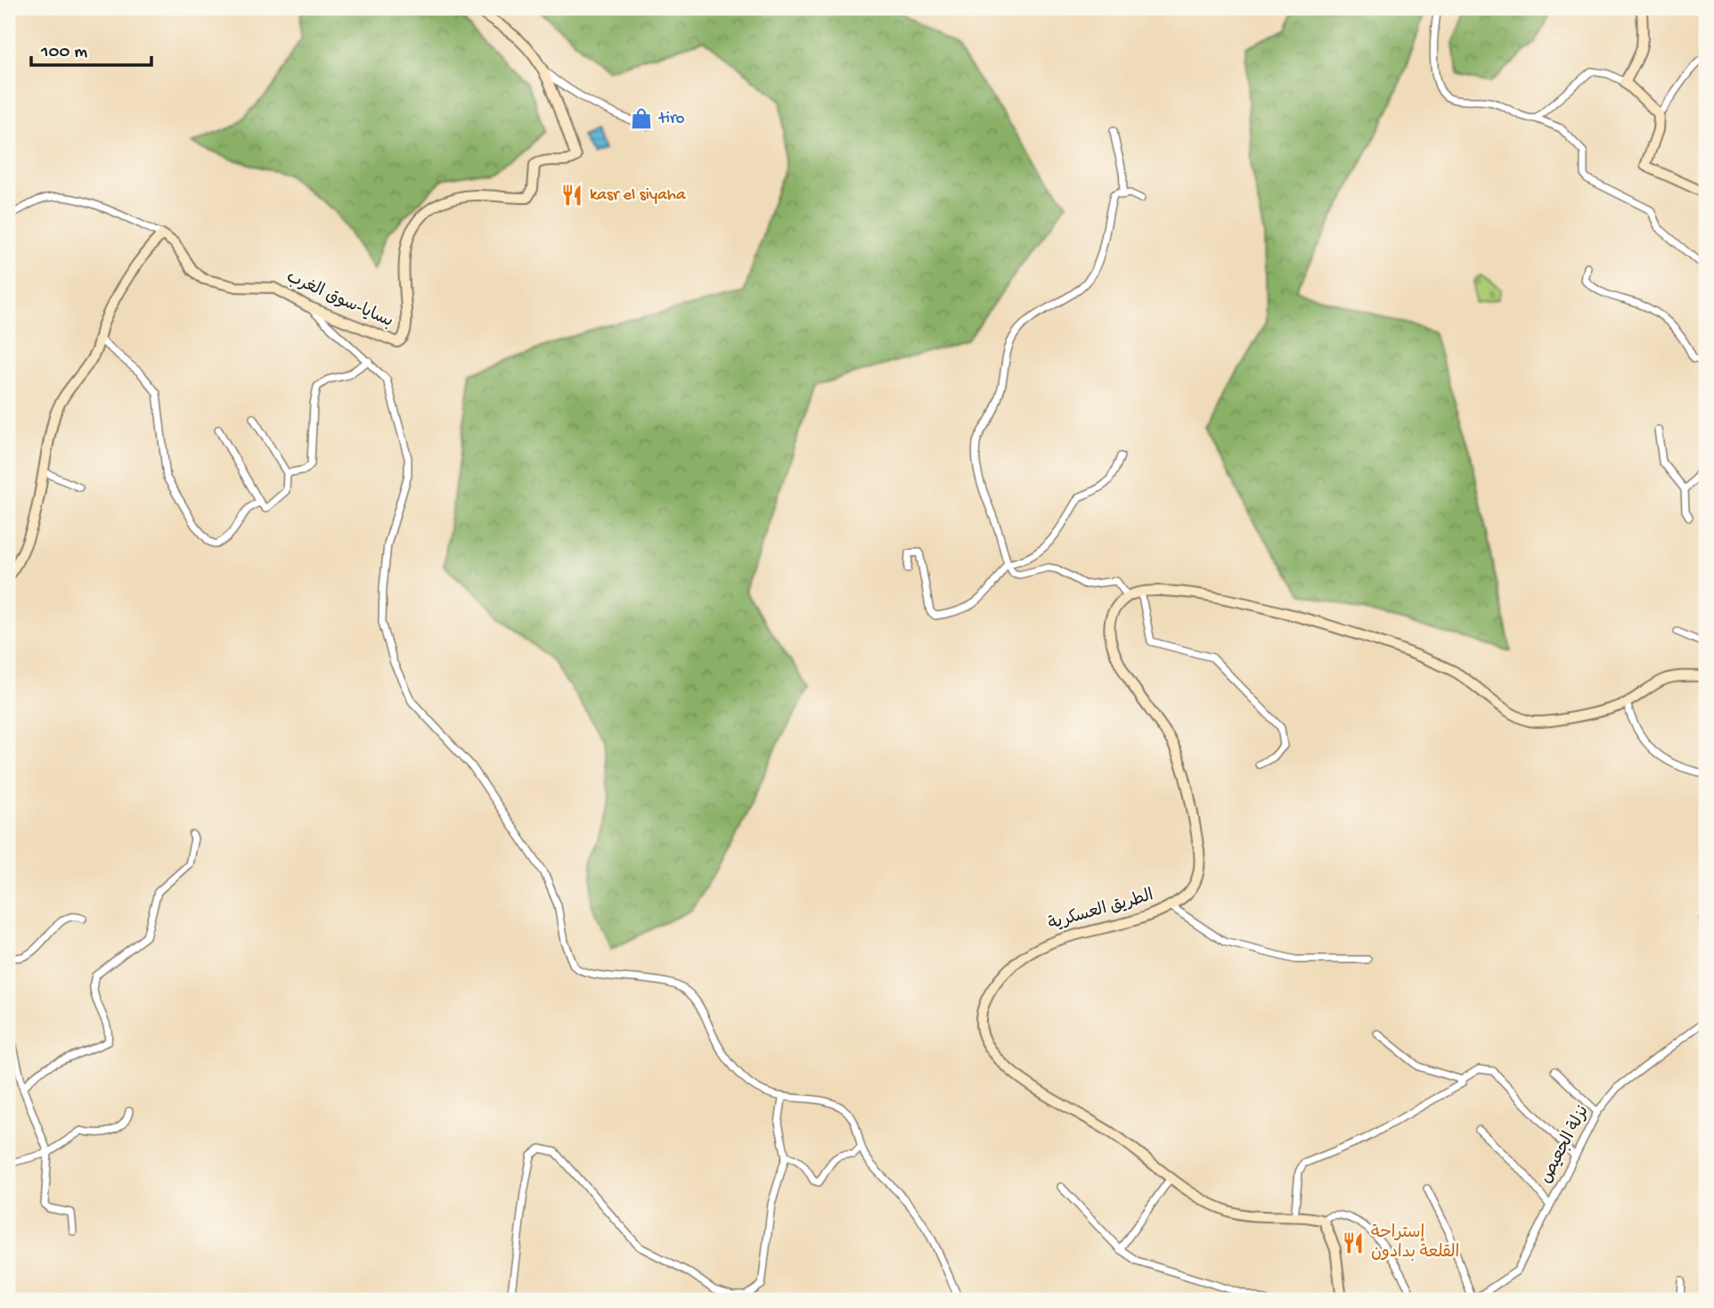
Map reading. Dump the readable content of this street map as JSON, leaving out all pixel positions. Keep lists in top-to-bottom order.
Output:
{
  "streets": {
    "main road": ["بسايا-سوق الغرب", "الطريق العسكرية"],
    "street": ["نزلة الجعيص"]
  },
  "places": {
    "shop": ["tiro"],
    "restaurant": ["kasr el siyaha", "إستراحة القلعة بدادون"]
  },
  "scale_bar": "100 m"
}
